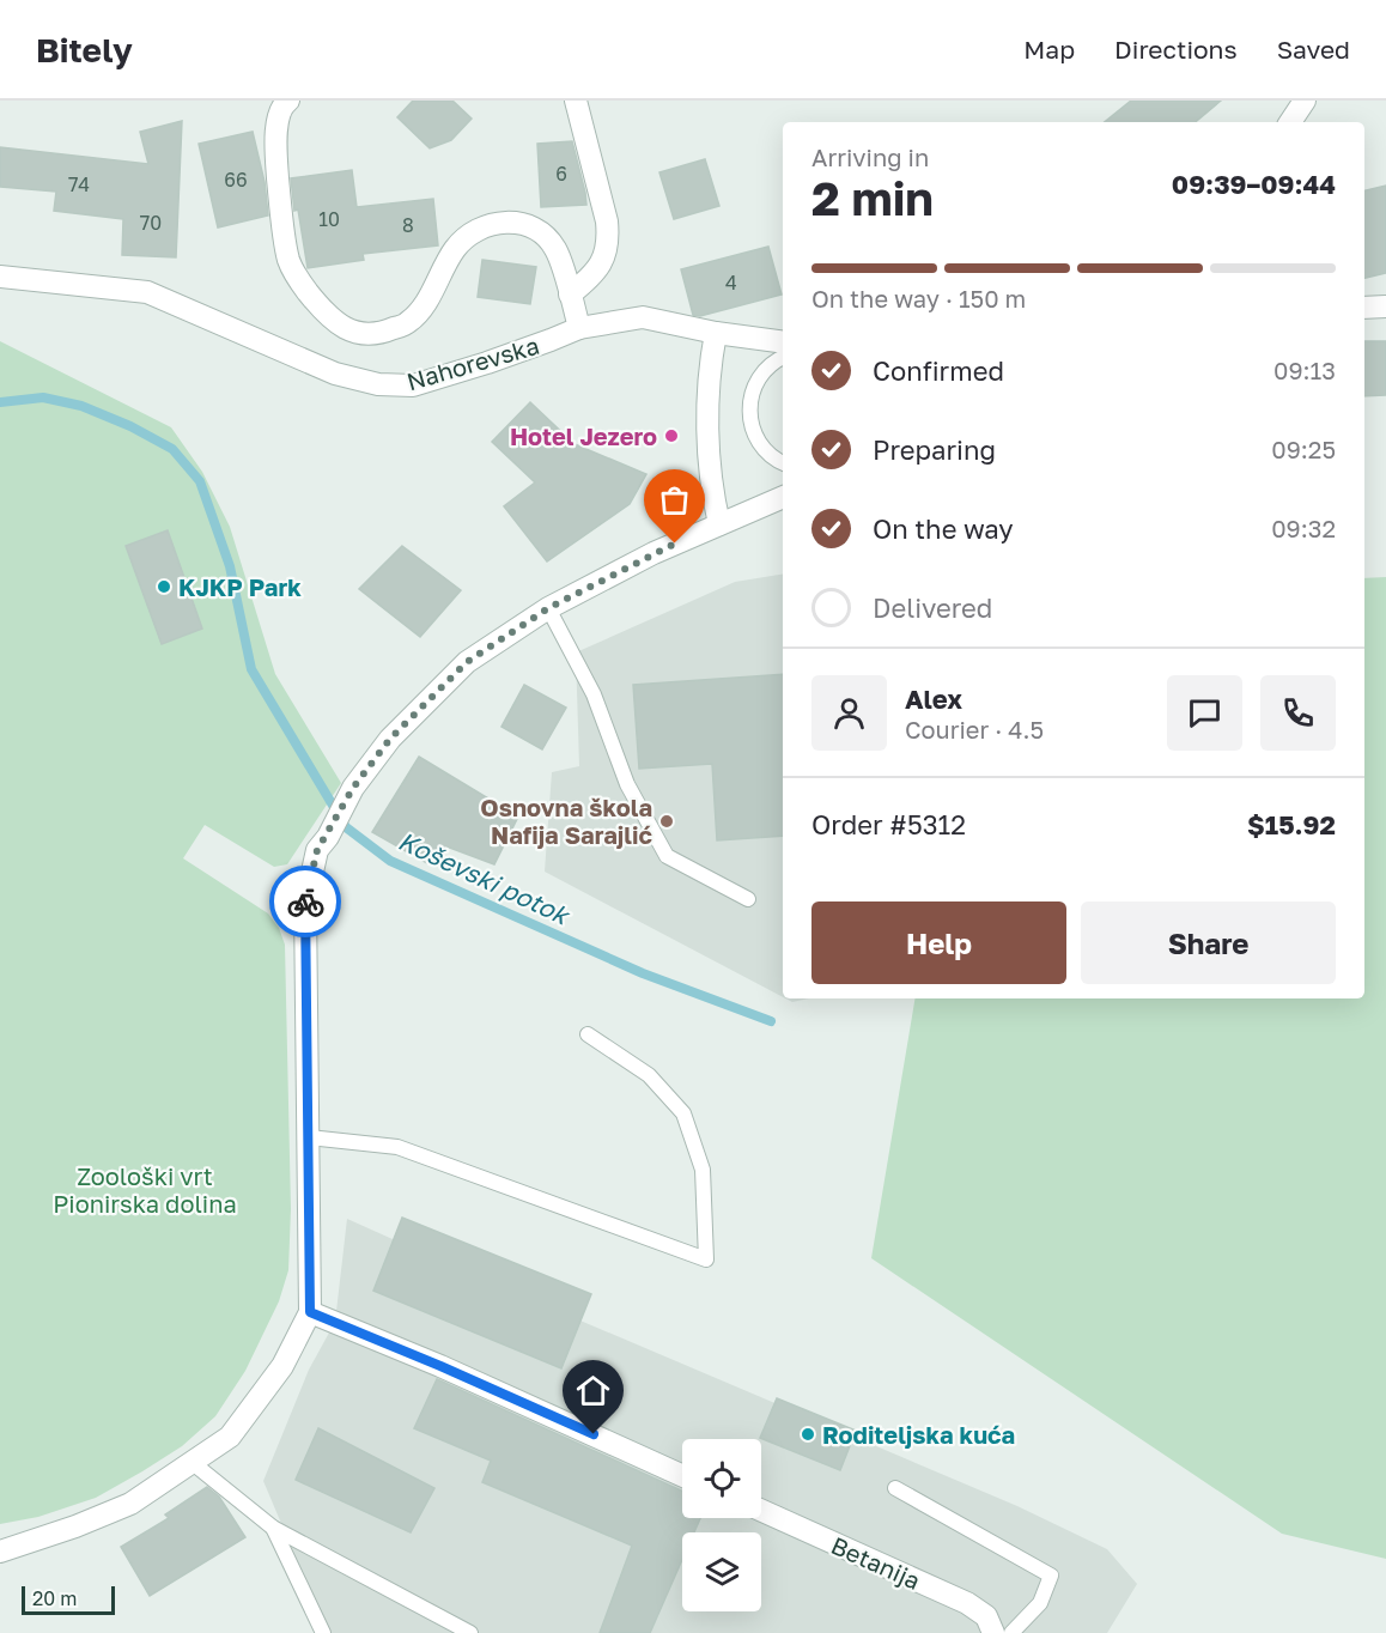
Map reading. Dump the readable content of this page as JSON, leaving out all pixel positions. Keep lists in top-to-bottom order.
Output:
{
  "streets": {
    "street": ["Nahorevska", "Betanija"]
  },
  "water": ["Koševski potok"],
  "parks": ["Zoološki vrt Pionirska dolina"],
  "places": [
    "Hotel Jezero",
    "KJKP Park",
    "Osnovna škola Nafija Sarajlić",
    "Roditeljska kuća"
  ],
  "house_numbers": [
    "6",
    "66",
    "74",
    "10",
    "70",
    "8",
    "4"
  ],
  "scale_bar": "20 m",
  "page": {
    "header": "Bitely",
    "nav": ["Map", "Directions", "Saved"],
    "heading": ["2 min", "Arriving in", "09:39–09:44"],
    "panel": [
      "Alex",
      "Courier · 4.5",
      "Order #5312",
      "$15.92"
    ],
    "bar": "On the way · 150 m",
    "list": [
      ["Confirmed", "09:13"],
      ["Preparing", "09:25"],
      ["On the way", "09:32"],
      "Delivered"
    ],
    "buttons": ["Help", "Share"],
    "scale": "20 m"
  }
}
